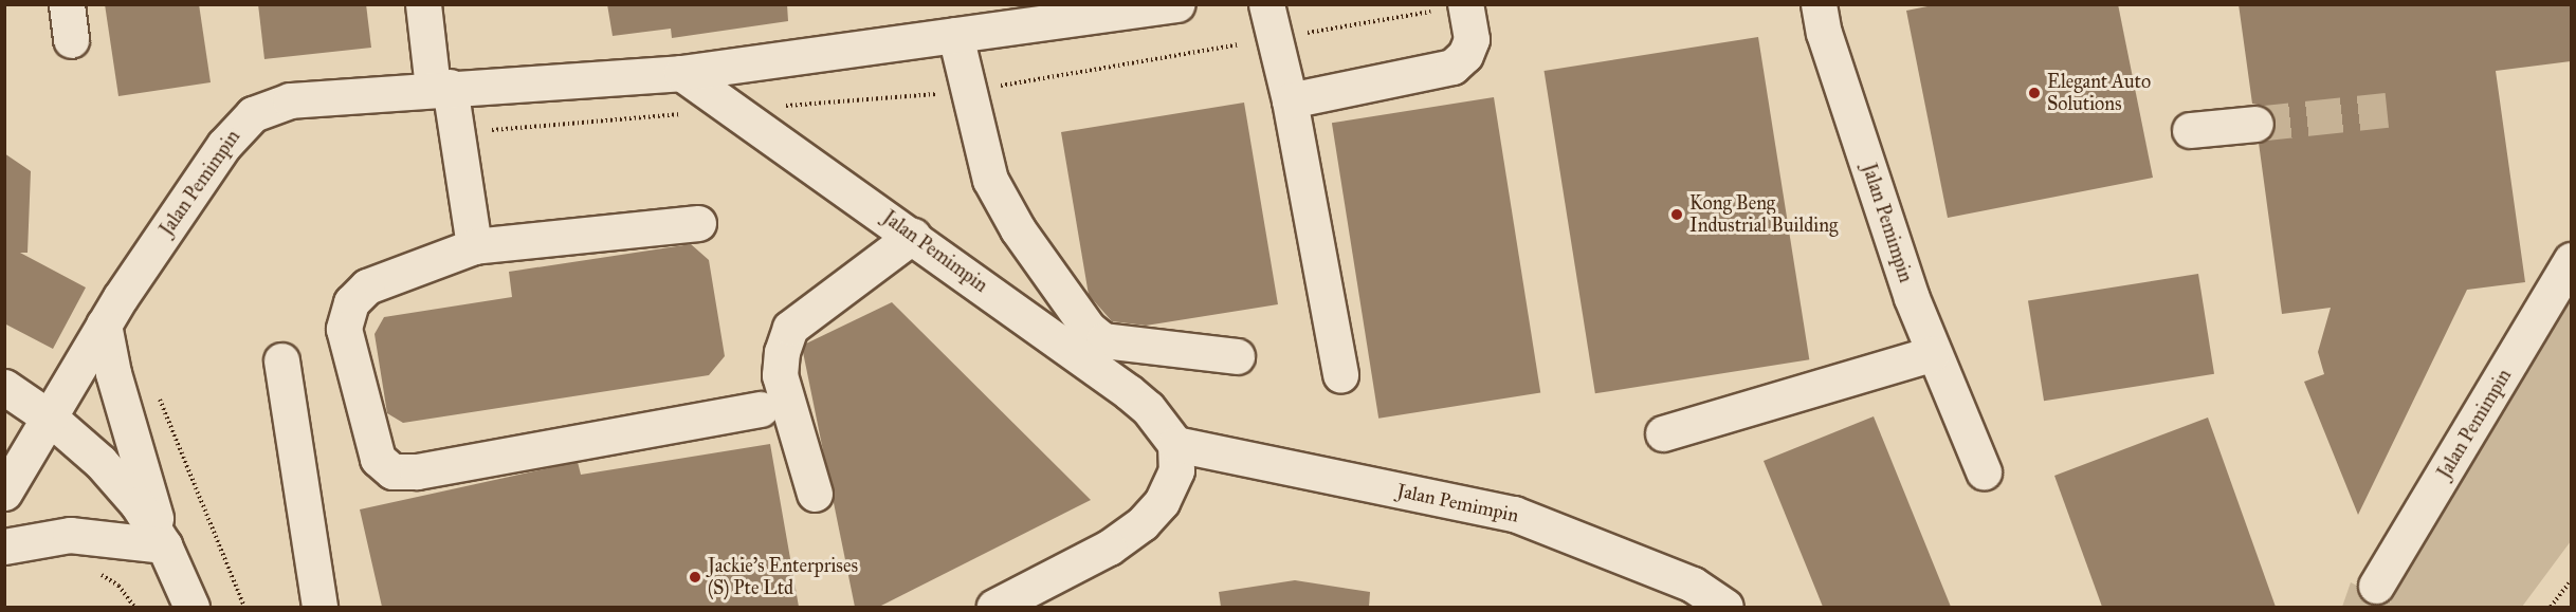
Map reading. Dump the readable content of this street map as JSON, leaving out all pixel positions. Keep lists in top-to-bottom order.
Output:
{
  "streets": {
    "street": ["Jalan Pemimpin"]
  },
  "places": ["Elegant Auto Solutions", "Kong Beng Industrial Building", "Jackie's Enterprises (S) Pte Ltd"]
}
